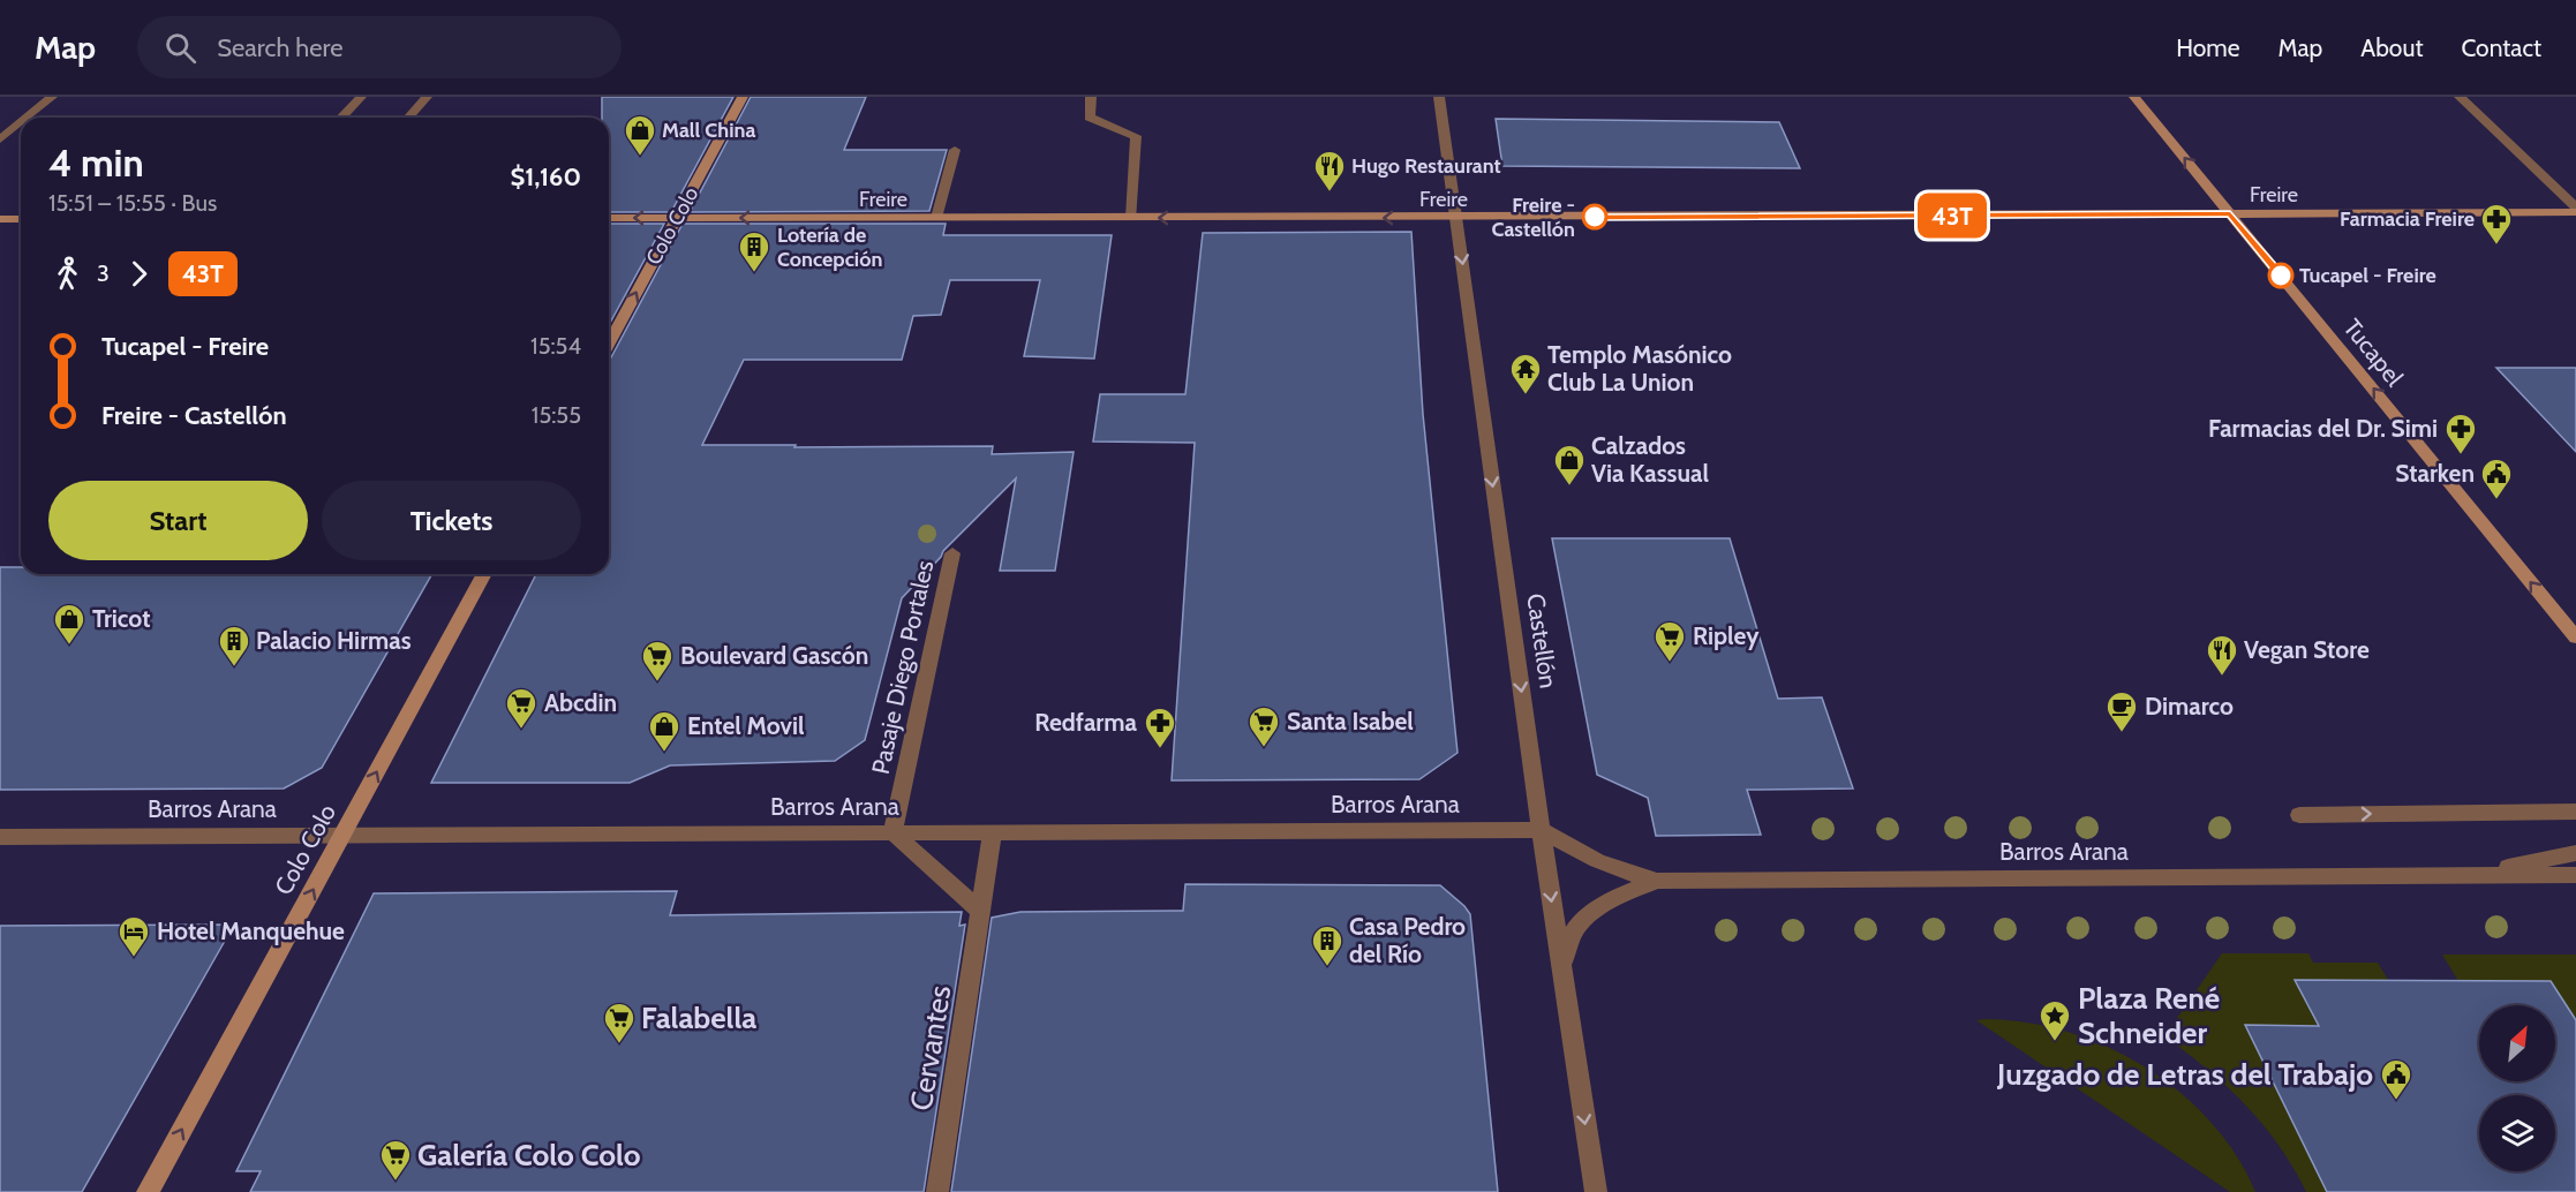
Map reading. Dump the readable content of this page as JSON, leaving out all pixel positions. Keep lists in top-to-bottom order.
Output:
{
  "streets": {
    "main road": ["Freire", "Colo Colo", "Tucapel"],
    "street": [
      "Castellón",
      "Pasaje Diego Portales",
      "Barros Arana",
      "Cervantes"
    ]
  },
  "crossings": [
    ["Freire", "Colo Colo"],
    ["Freire", "Tucapel"],
    ["Freire", "Castellón"],
    ["Colo Colo", "Barros Arana"],
    ["Castellón", "Barros Arana"],
    ["Pasaje Diego Portales", "Barros Arana"],
    ["Barros Arana", "Cervantes"]
  ],
  "one_way": ["Colo Colo", "Tucapel", "Castellón"],
  "places": {
    "shop": [
      "Mall China",
      "Calzados Via Kassual",
      "Tricot",
      "Entel Movil"
    ],
    "restaurant": ["Hugo Restaurant", "Vegan Store"],
    "other": ["Freire - Castellón", "Tucapel - Freire"],
    "pharmacy": ["Farmacia Freire", "Farmacias del Dr. Simi", "Redfarma"],
    "building": ["Lotería de Concepción", "Palacio Hirmas", "Casa Pedro del Río"],
    "temple": ["Templo Masónico Club La Union"],
    "public building": ["Starken", "Juzgado de Letras del Trabajo"],
    "supermarket": [
      "Ripley",
      "Boulevard Gascón",
      "Abcdin",
      "Santa Isabel",
      "Falabella",
      "Galería Colo Colo"
    ],
    "cafe": ["Dimarco"],
    "hotel": ["Hotel Manquehue"],
    "place": ["Plaza René Schneider"]
  },
  "lines": ["bus line 43T"],
  "north": "top right",
  "page": {
    "header": "Map",
    "search": "Search here",
    "nav": [
      "Home",
      "Map",
      "About",
      "Contact"
    ],
    "on_map": "43T",
    "heading": ["4 min", "15:51 – 15:55 · Bus", "$1,160"],
    "legs": ["3", "43T"],
    "list": [
      {
        "name": "Tucapel - Freire",
        "value": "15:54"
      },
      {
        "name": "Freire - Castellón",
        "value": "15:55"
      }
    ],
    "buttons": ["Start", "Tickets"]
  }
}
